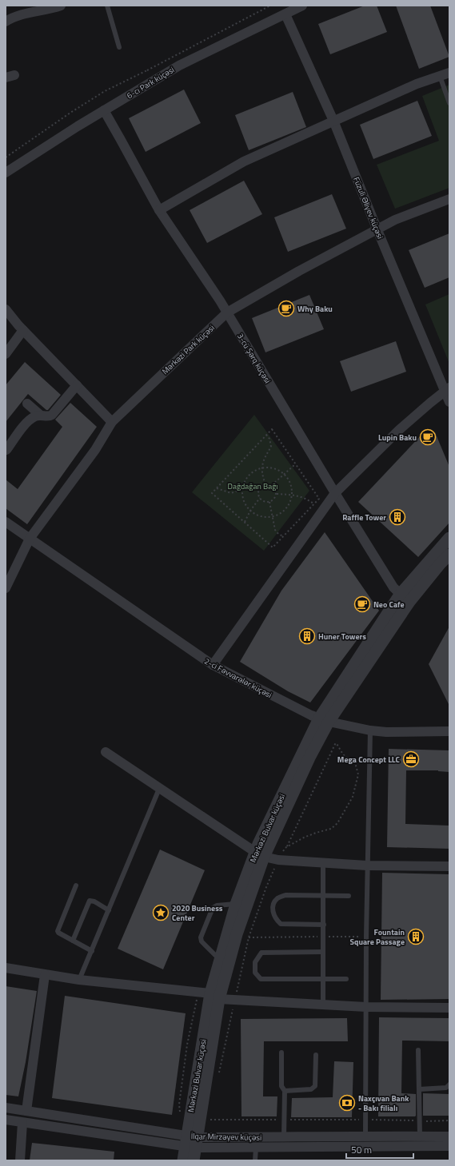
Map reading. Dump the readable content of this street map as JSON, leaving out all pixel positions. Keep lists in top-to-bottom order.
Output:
{
  "streets": {
    "street": [
      "6-cı Park küçəsi",
      "Füzuli Əliyev küçəsi",
      "Mərkəzi Park küçəsi",
      "3-cü Şərq küçəsi",
      "2-ci Fəvvarələr küçəsi",
      "Mərkəzi Bulvar küçəsi",
      "İlqar Mirzəyev küçəsi"
    ]
  },
  "crossings": [
    ["6-cı Park küçəsi", "Füzuli Əliyev küçəsi"],
    ["6-cı Park küçəsi", "3-cü Şərq küçəsi"],
    ["Füzuli Əliyev küçəsi", "Mərkəzi Park küçəsi"],
    ["Mərkəzi Park küçəsi", "3-cü Şərq küçəsi"],
    ["Mərkəzi Park küçəsi", "2-ci Fəvvarələr küçəsi"],
    ["3-cü Şərq küçəsi", "Mərkəzi Bulvar küçəsi"],
    ["2-ci Fəvvarələr küçəsi", "Mərkəzi Bulvar küçəsi"],
    ["Mərkəzi Bulvar küçəsi", "İlqar Mirzəyev küçəsi"]
  ],
  "parks": ["Dağdağan Bağı"],
  "places": {
    "cafe": ["Why Baku", "Lupin Baku", "Neo Cafe"],
    "building": ["Raffle Tower", "Huner Towers", "Fountain Square Passage"],
    "office": ["Mega Concept LLC"],
    "place": ["2020 Business Center"],
    "bank": ["Naxçıvan Bank - Bakı filialı"]
  },
  "scale_bar": "50 m"
}
